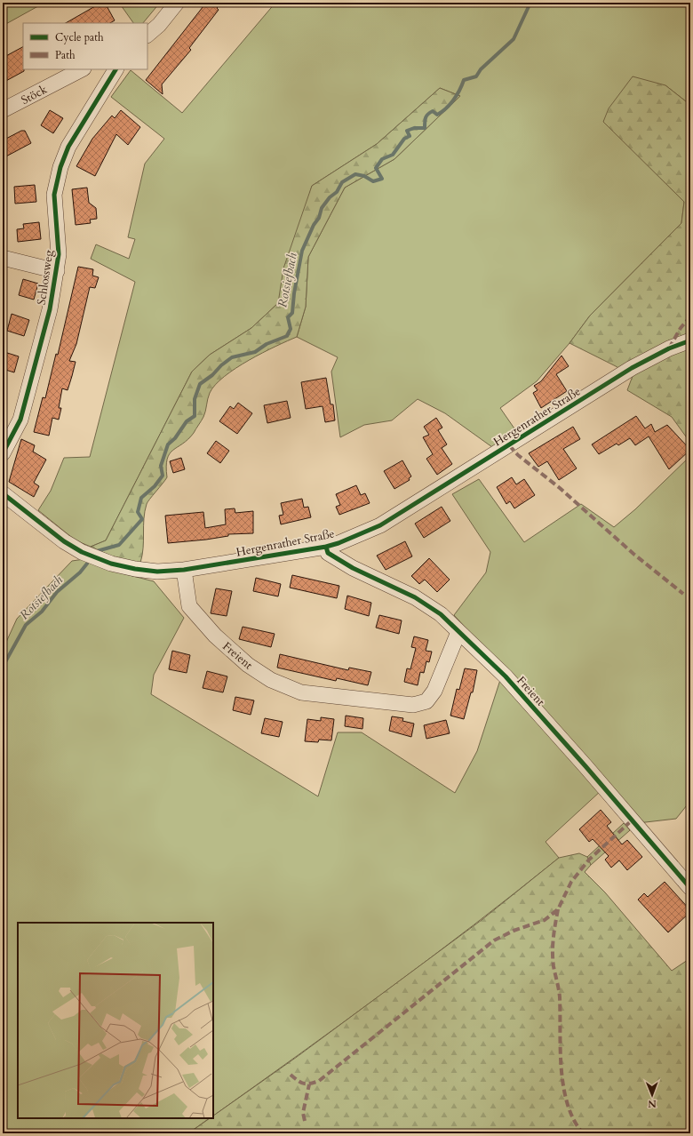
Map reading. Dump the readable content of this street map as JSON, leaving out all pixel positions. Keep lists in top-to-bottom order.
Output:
{
  "streets": {
    "street": [
      "Stöck",
      "Schlossweg",
      "Hergenrather Straße",
      "Freient"
    ]
  },
  "crossings": [
    ["Hergenrather Straße", "Freient"]
  ],
  "water": ["Rotsiefbach"],
  "legend": ["Cycle path", "Path"],
  "north": "bottom"
}
